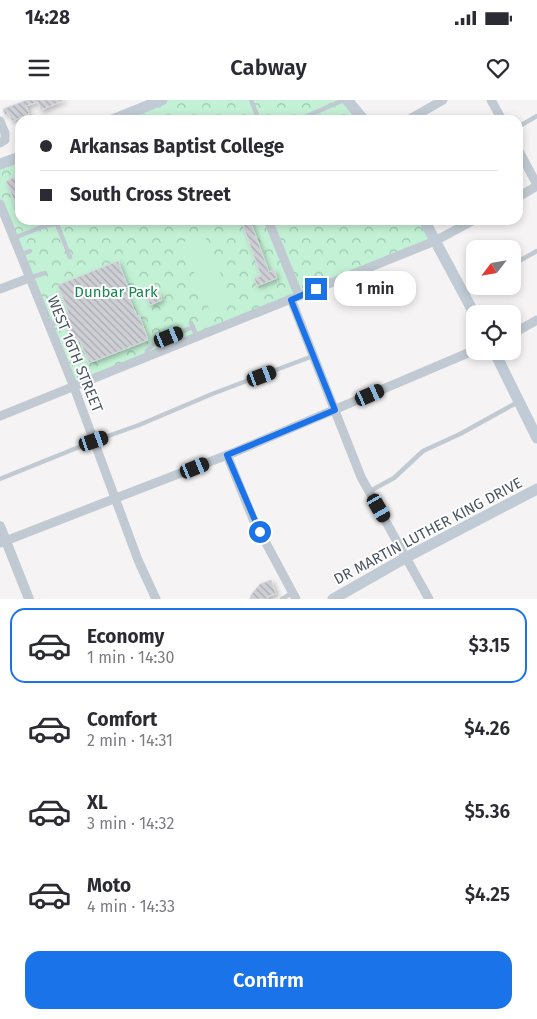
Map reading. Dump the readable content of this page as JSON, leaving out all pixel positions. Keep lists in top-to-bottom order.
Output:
{
  "streets": {
    "main road": ["DR MARTIN LUTHER KING DRIVE"],
    "street": ["WEST 16TH STREET"]
  },
  "parks": ["Dunbar Park"],
  "north": "bottom left",
  "page": {
    "status": "14:28",
    "header": "Cabway",
    "banner": ["Arkansas Baptist College", "South Cross Street"],
    "bubble": "1 min",
    "list": [
      {
        "name": "Economy",
        "note": "1 min · 14:30",
        "value": "$3.15"
      },
      {
        "name": "Comfort",
        "note": "2 min · 14:31",
        "value": "$4.26"
      },
      {
        "name": "XL",
        "note": "3 min · 14:32",
        "value": "$5.36"
      },
      {
        "name": "Moto",
        "note": "4 min · 14:33",
        "value": "$4.25"
      }
    ],
    "buttons": "Confirm"
  }
}
